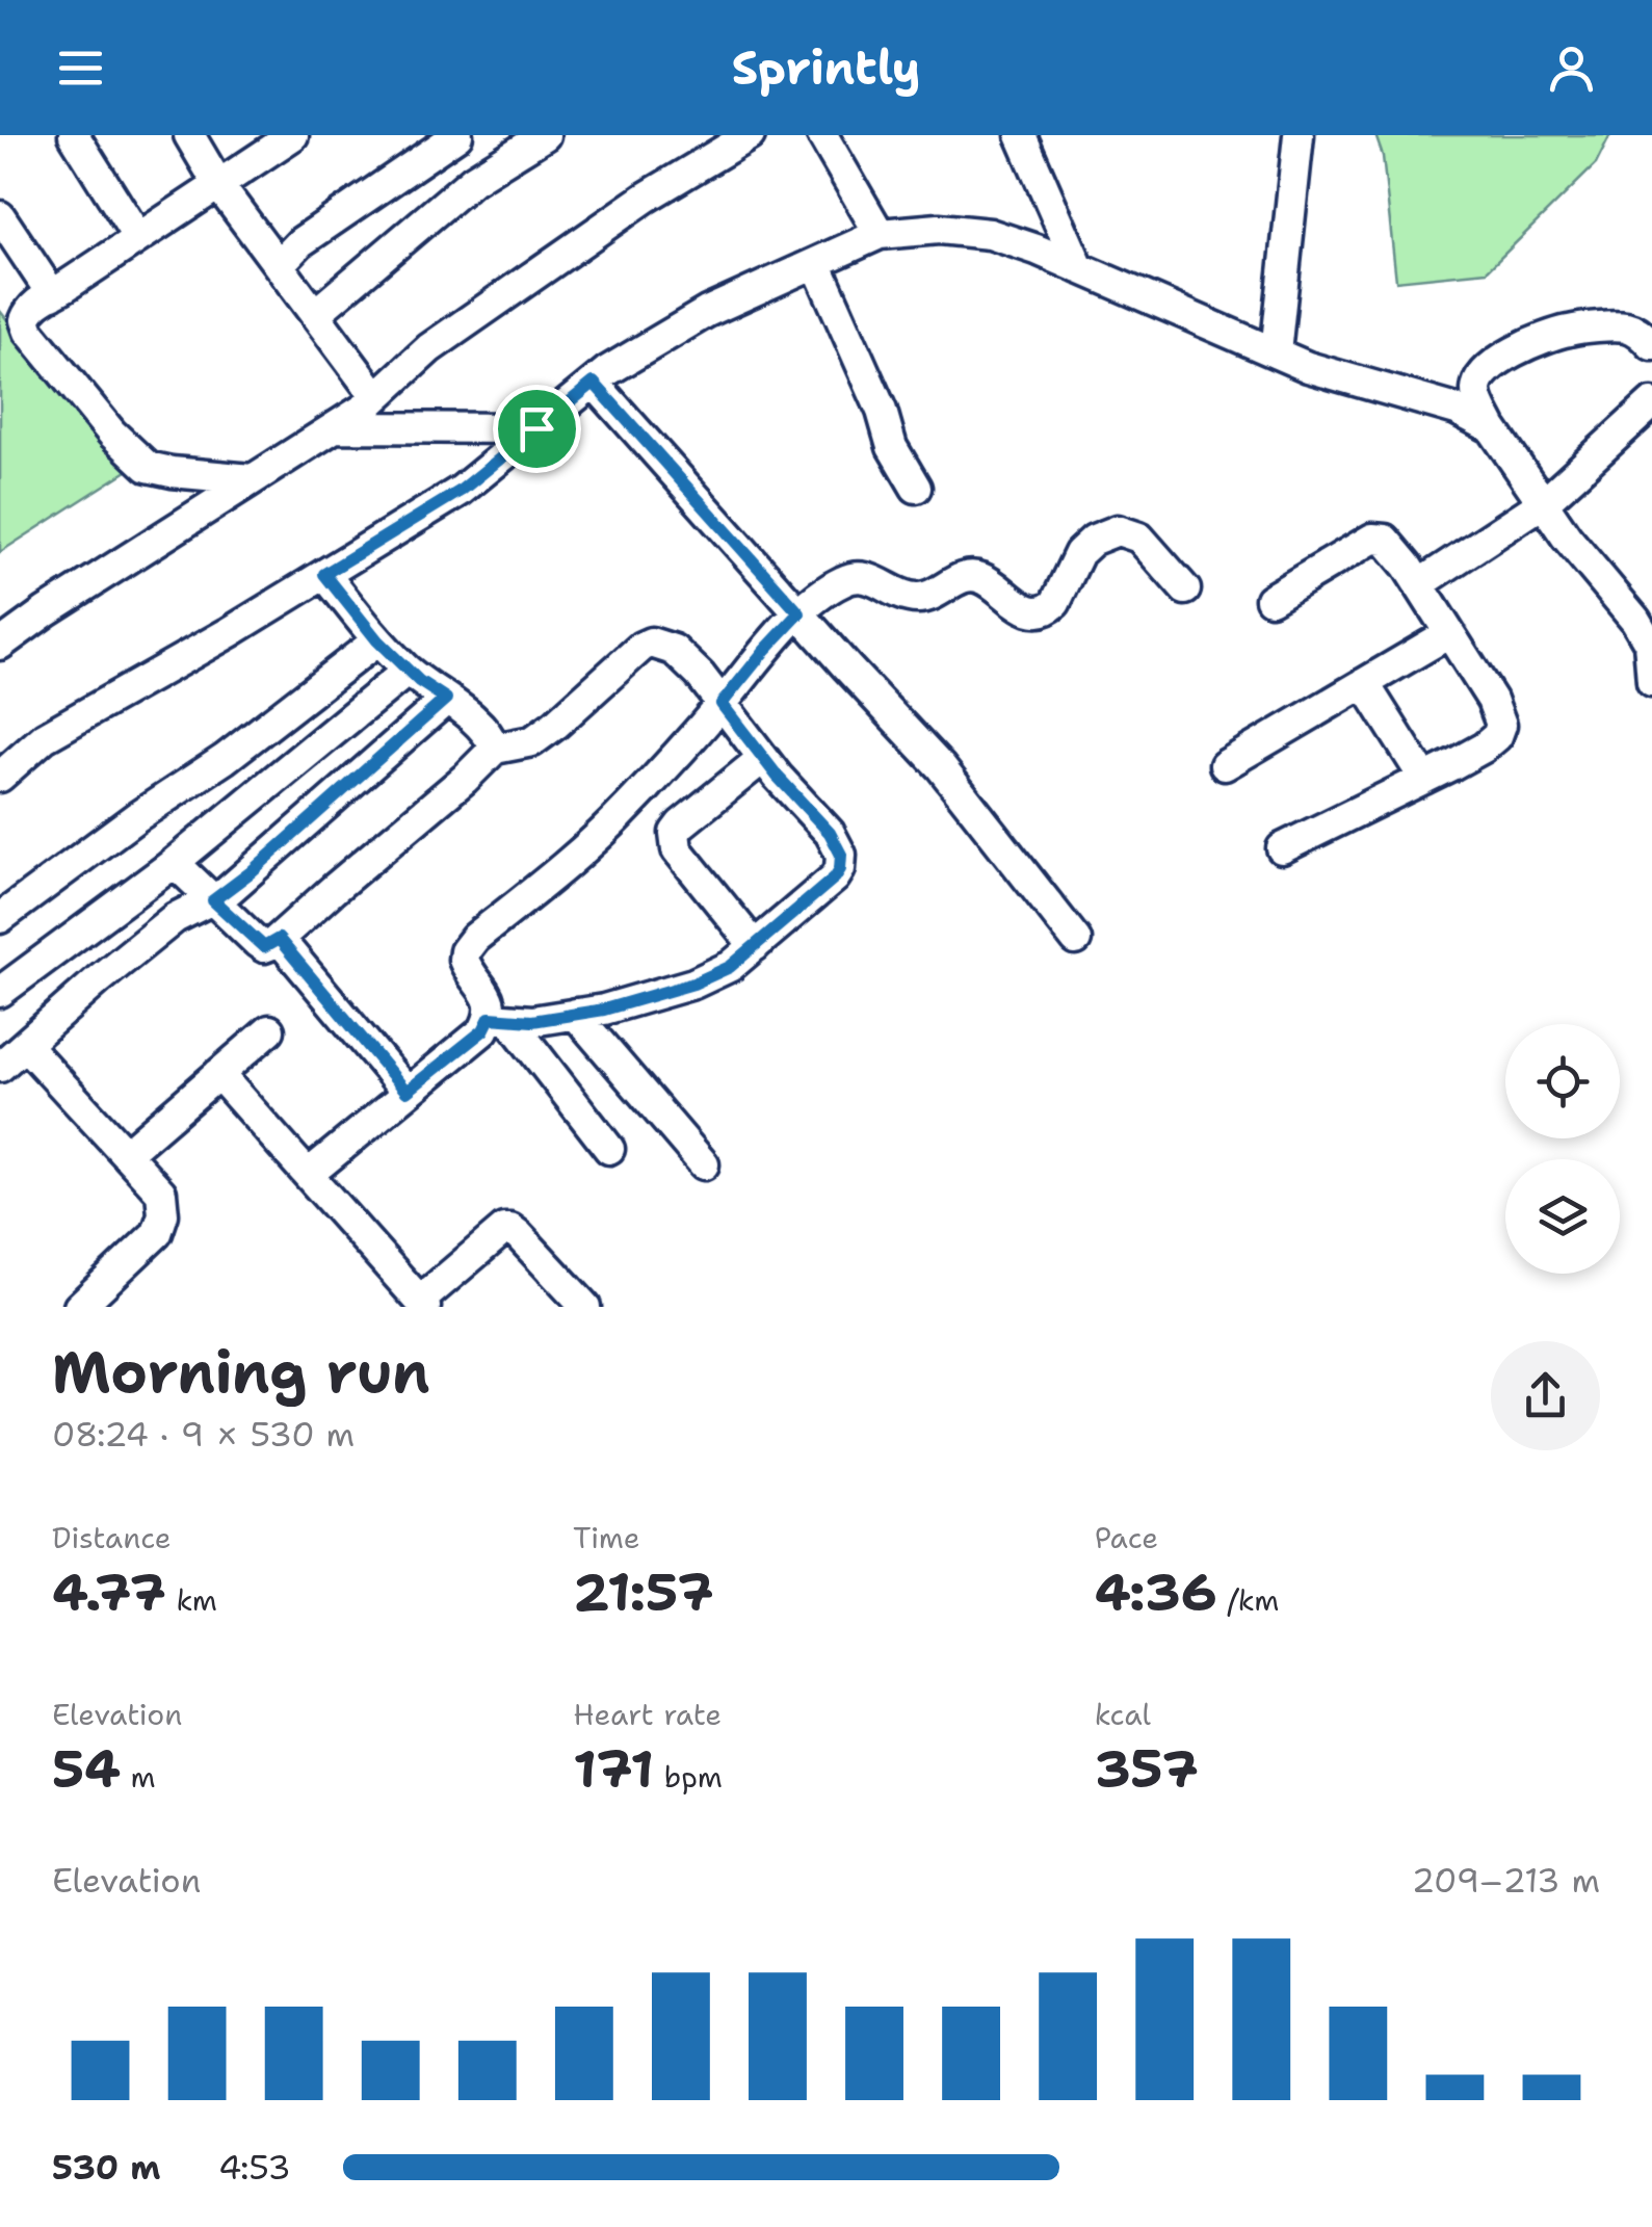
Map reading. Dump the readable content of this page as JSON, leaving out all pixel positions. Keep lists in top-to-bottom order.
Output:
{
  "page": {
    "header": "Sprintly",
    "heading": ["Morning run", "08:24 · 9 × 530 m"],
    "stats": [
      ["Distance", "4.77 km"],
      ["Time", "21:57"],
      ["Pace", "4:36 /km"],
      ["Elevation", "54 m"],
      ["Heart rate", "171 bpm"],
      ["kcal", "357"]
    ],
    "chart": ["Elevation", "209–213 m"],
    "list": [
      {
        "name": "530 m",
        "note": "4:53"
      }
    ]
  }
}
